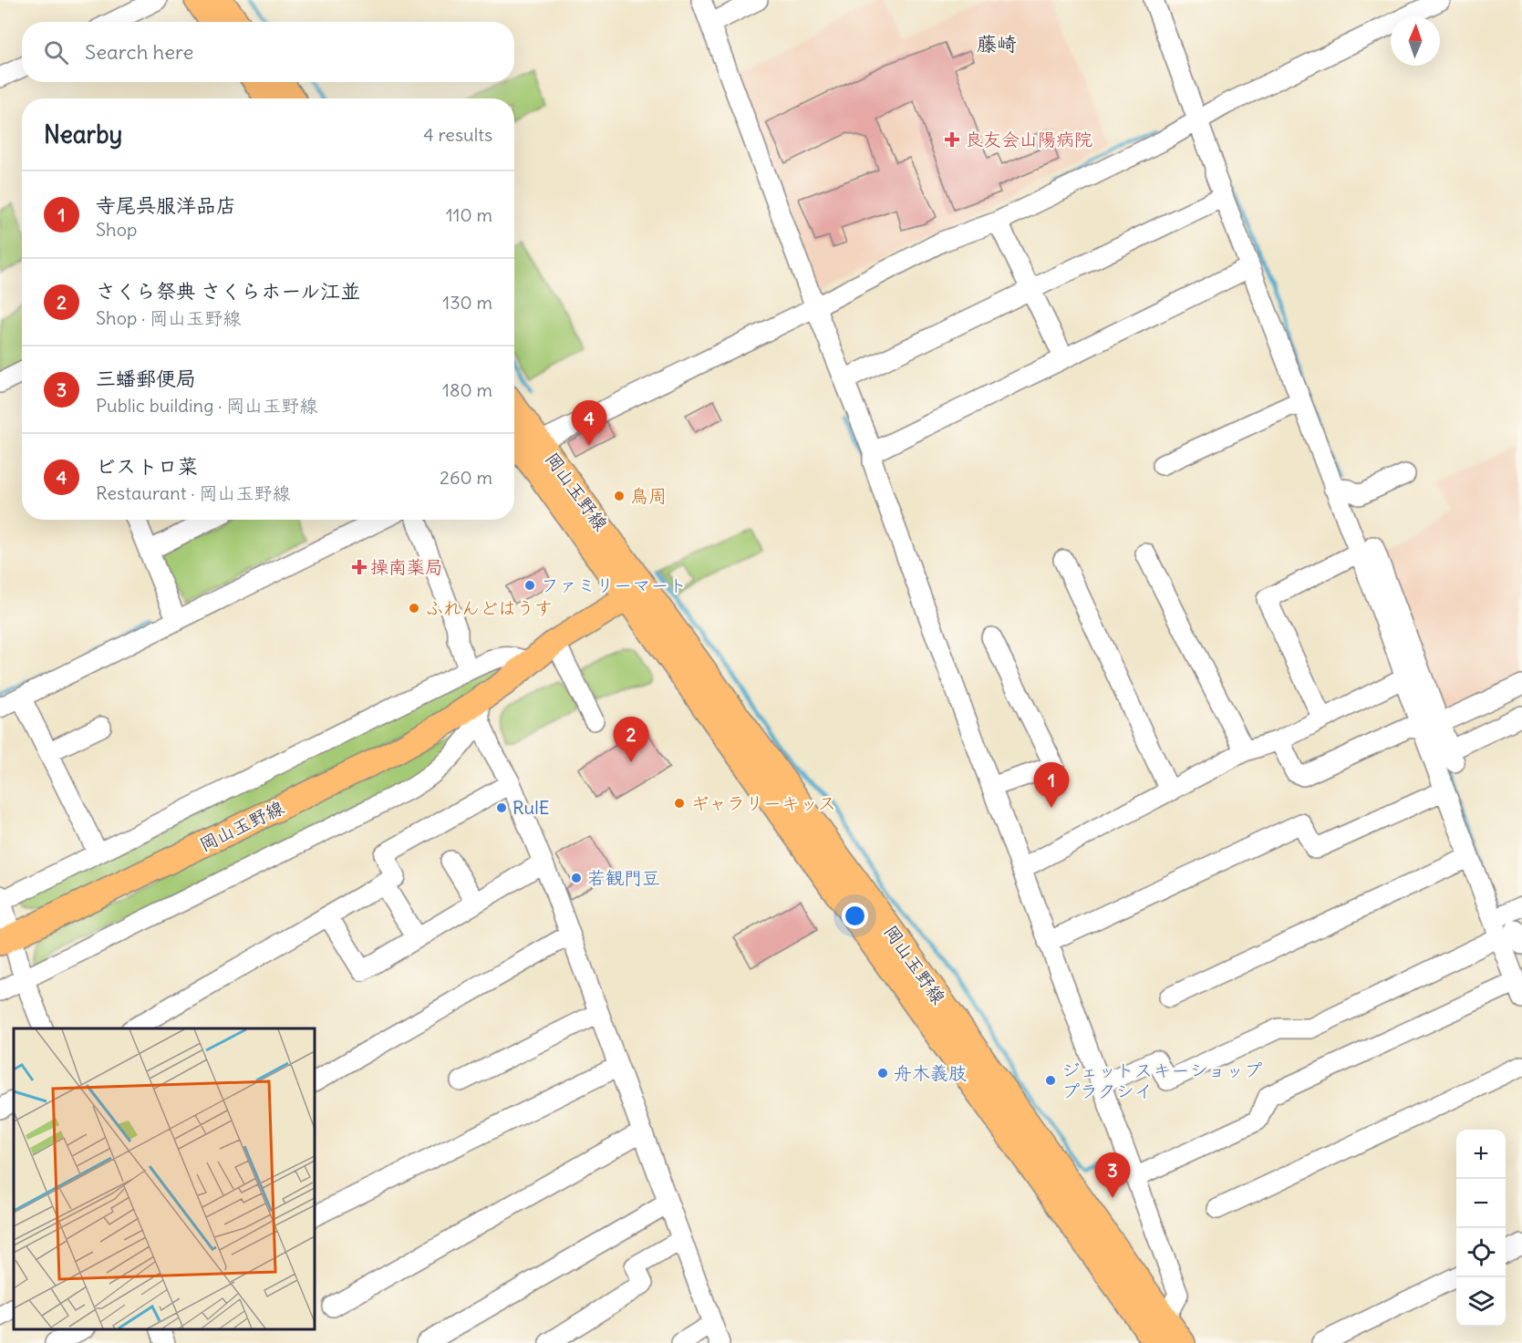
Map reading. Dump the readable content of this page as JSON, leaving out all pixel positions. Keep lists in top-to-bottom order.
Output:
{
  "streets": {
    "main road": ["岡山玉野線"]
  },
  "districts": ["藤崎"],
  "places": {
    "health": ["良友会山陽病院", "操南薬局"],
    "other": [
      "鳥周",
      "ファミリーマート",
      "ふれんどはうす",
      "ギャラリーキッス",
      "RulE",
      "若観門豆",
      "舟木義肢",
      "ジェットスキーショップ プラクシイ"
    ]
  },
  "north": "top",
  "page": {
    "search": "Search here",
    "heading": ["Nearby", "4 results"],
    "list": [
      {
        "mark": "1",
        "name": "寺尾呉服洋品店",
        "note": "Shop",
        "value": "110 m"
      },
      {
        "mark": "2",
        "name": "さくら祭典 さくらホール江並",
        "note": "Shop · 岡山玉野線",
        "value": "130 m"
      },
      {
        "mark": "3",
        "name": "三蟠郵便局",
        "note": "Public building · 岡山玉野線",
        "value": "180 m"
      },
      {
        "mark": "4",
        "name": "ビストロ菜",
        "note": "Restaurant · 岡山玉野線",
        "value": "260 m"
      }
    ],
    "pins": [
      "4",
      "2",
      "1",
      "3"
    ],
    "map_buttons": ["+", "−"]
  }
}
